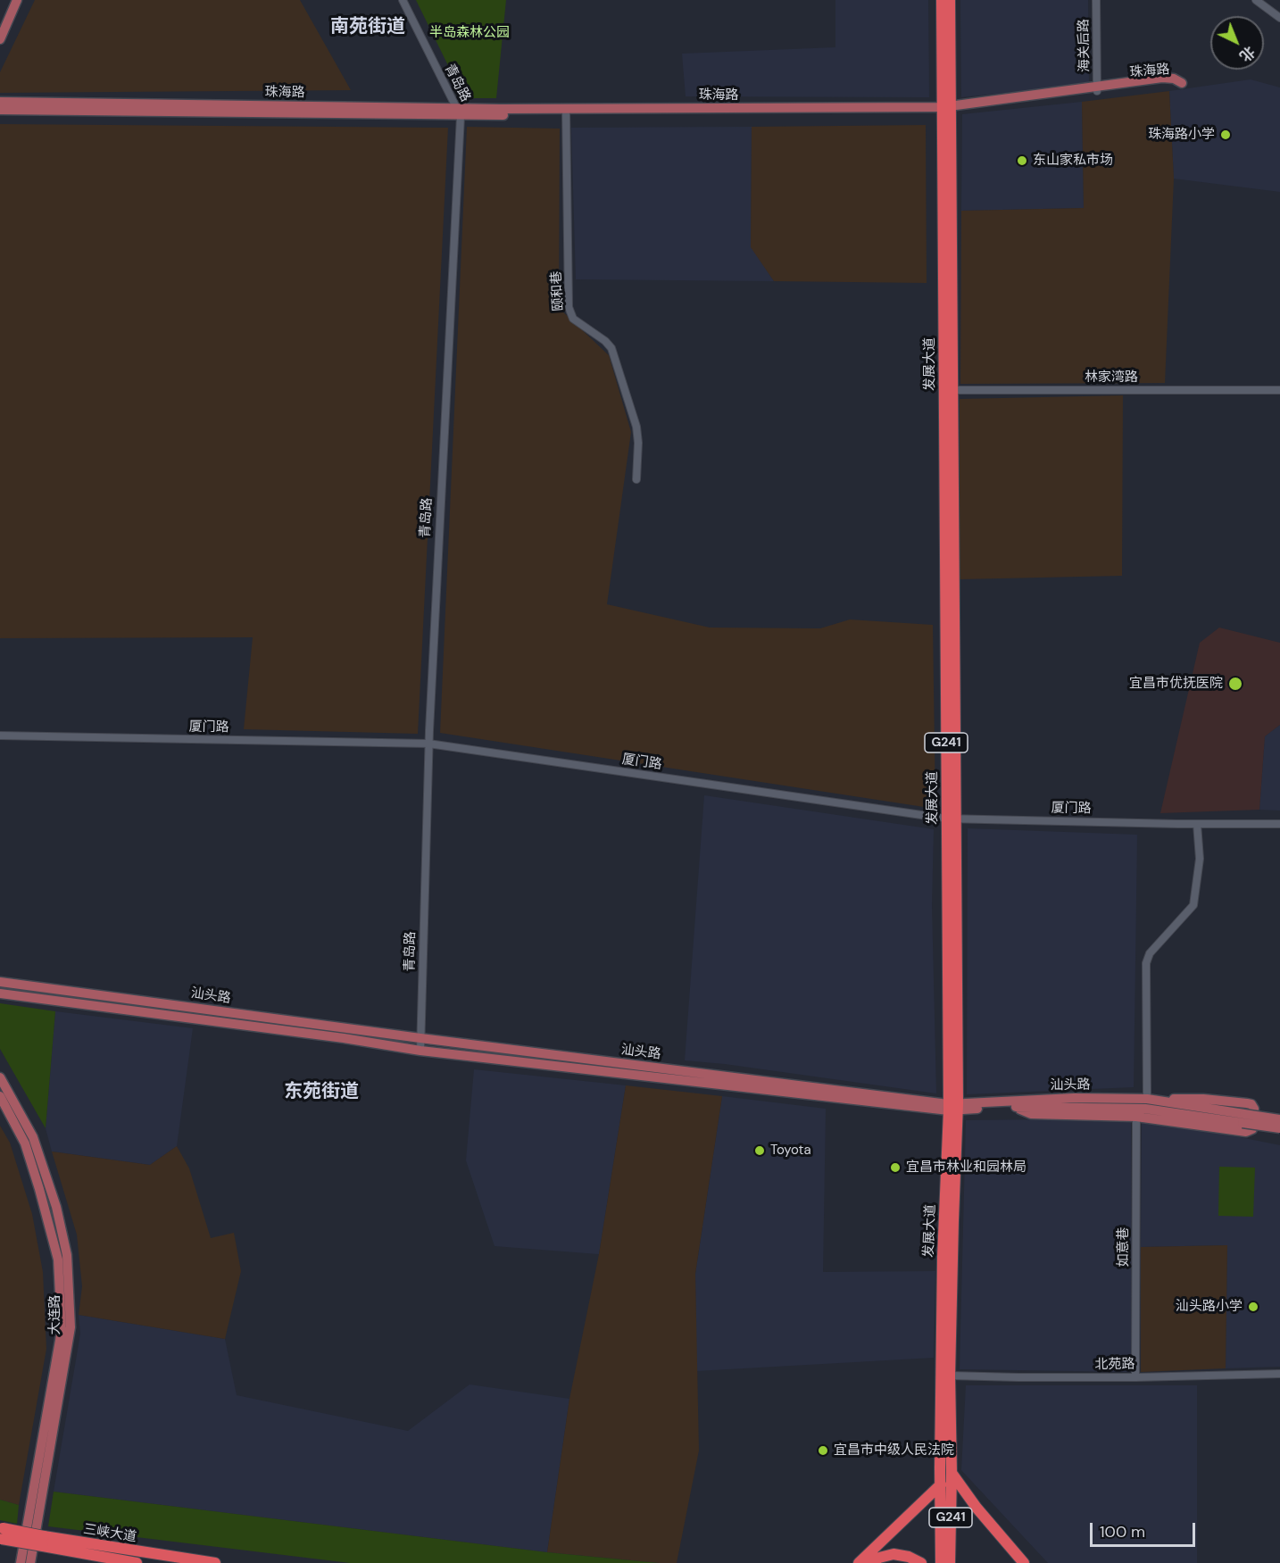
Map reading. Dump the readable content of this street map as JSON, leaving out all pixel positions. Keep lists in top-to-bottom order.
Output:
{
  "streets": {
    "highway": ["发展大道", "G241", "三峡大道"],
    "main road": ["珠海路", "汕头路", "大连路"],
    "street": [
      "海关后路",
      "青岛路",
      "颐和巷",
      "林家湾路",
      "厦门路",
      "如意巷",
      "北苑路"
    ]
  },
  "crossings": [
    ["海关后路", "珠海路"],
    ["珠海路", "青岛路"],
    ["珠海路", "颐和巷"],
    ["珠海路", "发展大道"],
    ["青岛路", "厦门路"],
    ["青岛路", "汕头路"],
    ["发展大道", "林家湾路"],
    ["发展大道", "厦门路"],
    ["发展大道", "汕头路"],
    ["发展大道", "北苑路"],
    ["如意巷", "北苑路"]
  ],
  "districts": ["南苑街道", "东苑街道"],
  "parks": ["半岛森林公园"],
  "places": [
    "珠海路小学",
    "东山家私市场",
    "宜昌市优抚医院",
    "Toyota",
    "宜昌市林业和园林局",
    "汕头路小学",
    "宜昌市中级人民法院"
  ],
  "scale_bar": "100 m",
  "north": "bottom right"
}
